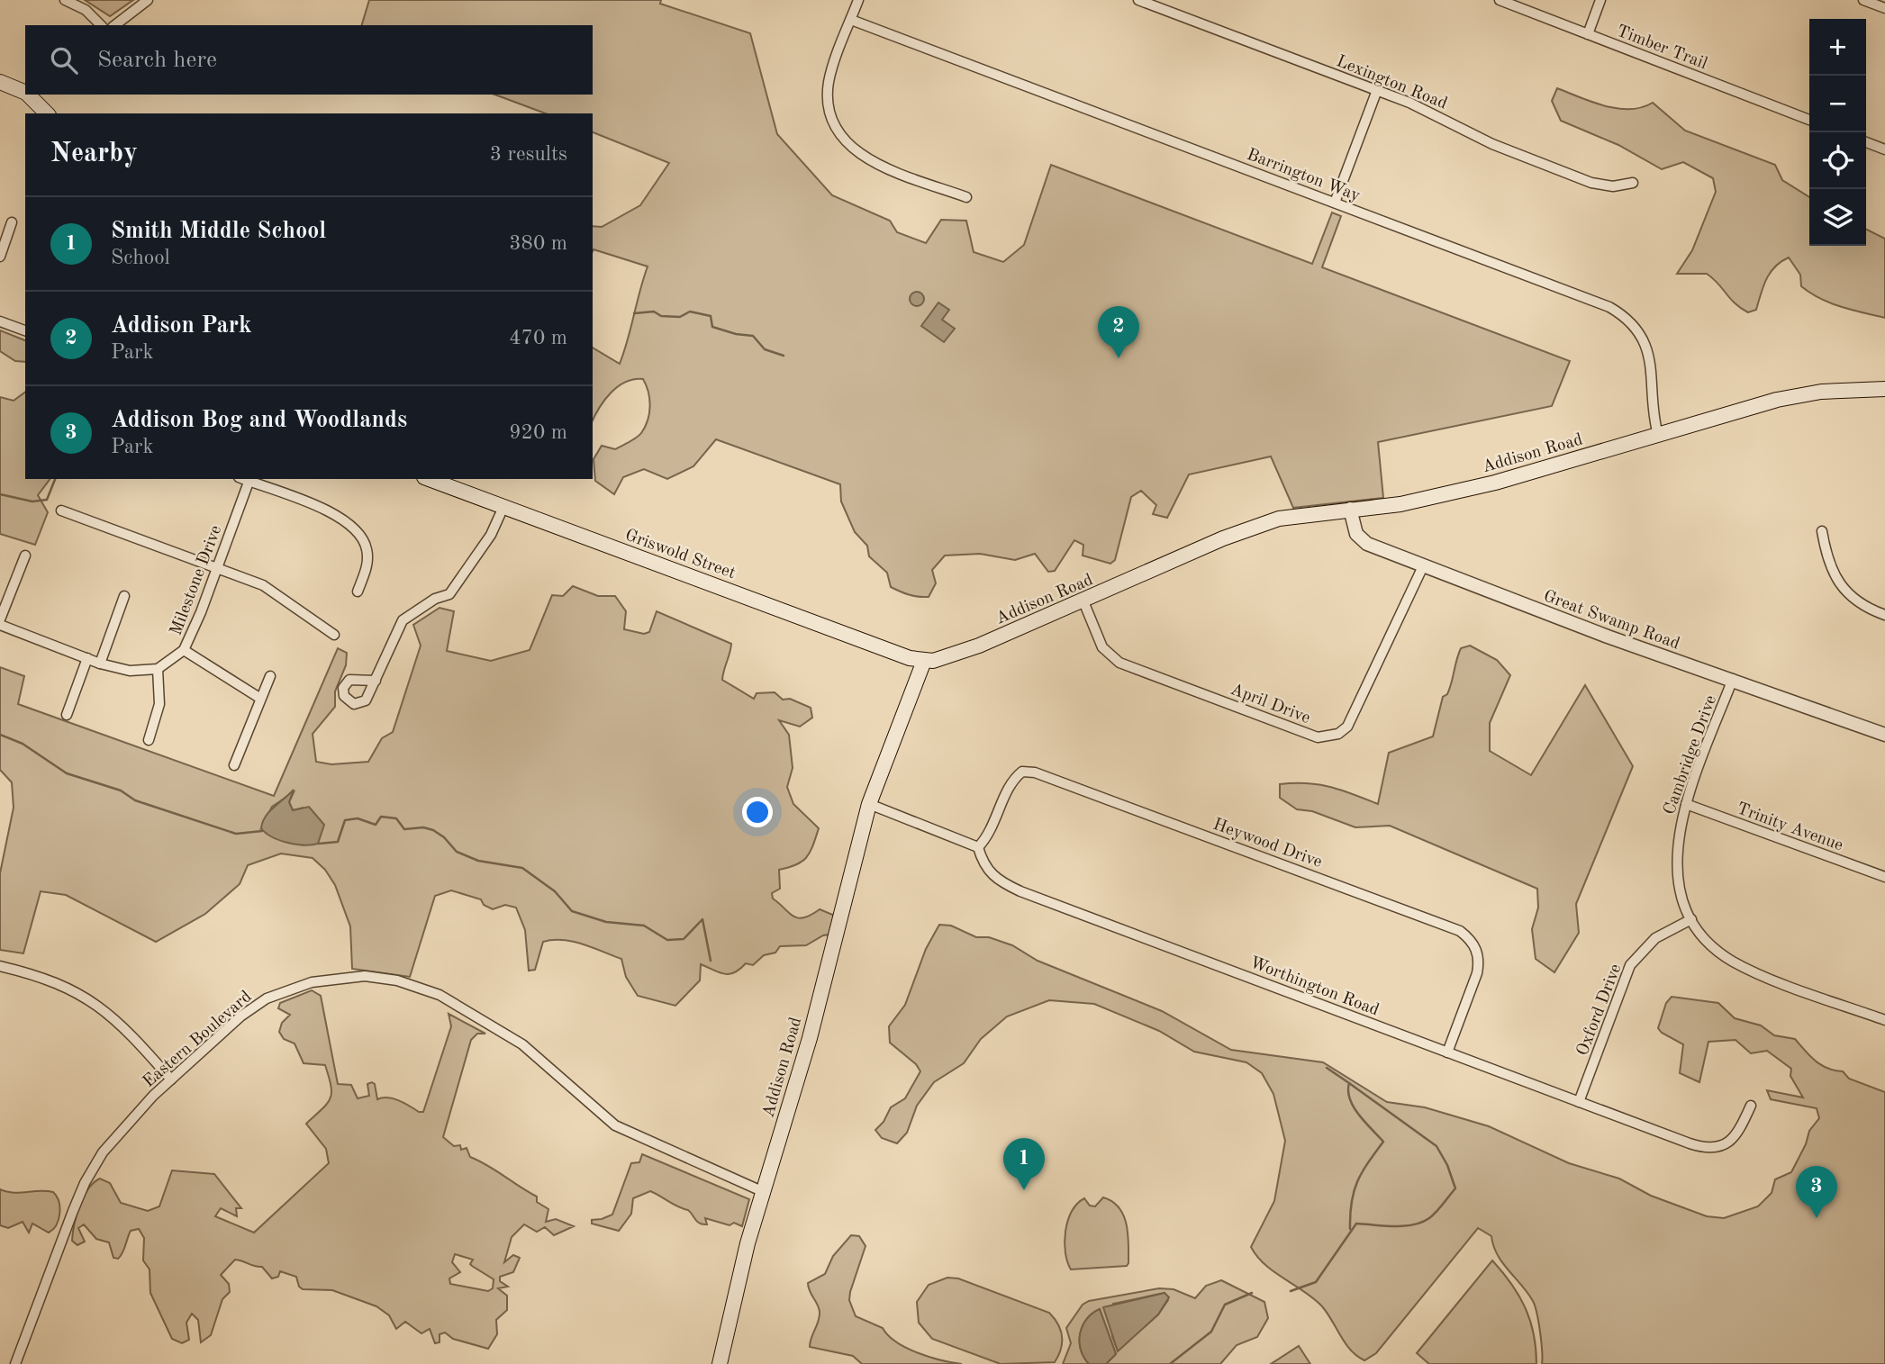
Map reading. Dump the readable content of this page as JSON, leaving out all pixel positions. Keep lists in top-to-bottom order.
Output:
{
  "streets": {
    "main road": ["Addison Road", "Griswold Street"],
    "street": [
      "Timber Trail",
      "Lexington Road",
      "Barrington Way",
      "Milestone Drive",
      "Great Swamp Road",
      "April Drive",
      "Cambridge Drive",
      "Trinity Avenue",
      "Heywood Drive",
      "Worthington Road",
      "Oxford Drive",
      "Eastern Boulevard"
    ]
  },
  "crossings": [
    ["Barrington Way", "Addison Road"],
    ["Addison Road", "Griswold Street"],
    ["Addison Road", "Great Swamp Road"],
    ["Addison Road", "April Drive"],
    ["Addison Road", "Eastern Boulevard"],
    ["Great Swamp Road", "April Drive"],
    ["Great Swamp Road", "Cambridge Drive"],
    ["Cambridge Drive", "Trinity Avenue"],
    ["Cambridge Drive", "Oxford Drive"],
    ["Heywood Drive", "Worthington Road"],
    ["Worthington Road", "Oxford Drive"]
  ],
  "page": {
    "map_buttons": ["+", "−"],
    "search": "Search here",
    "heading": ["Nearby", "3 results"],
    "list": [
      {
        "mark": "1",
        "name": "Smith Middle School",
        "note": "School",
        "value": "380 m"
      },
      {
        "mark": "2",
        "name": "Addison Park",
        "note": "Park",
        "value": "470 m"
      },
      {
        "mark": "3",
        "name": "Addison Bog and Woodlands",
        "note": "Park",
        "value": "920 m"
      }
    ],
    "pins": ["2", "1", "3"]
  }
}
